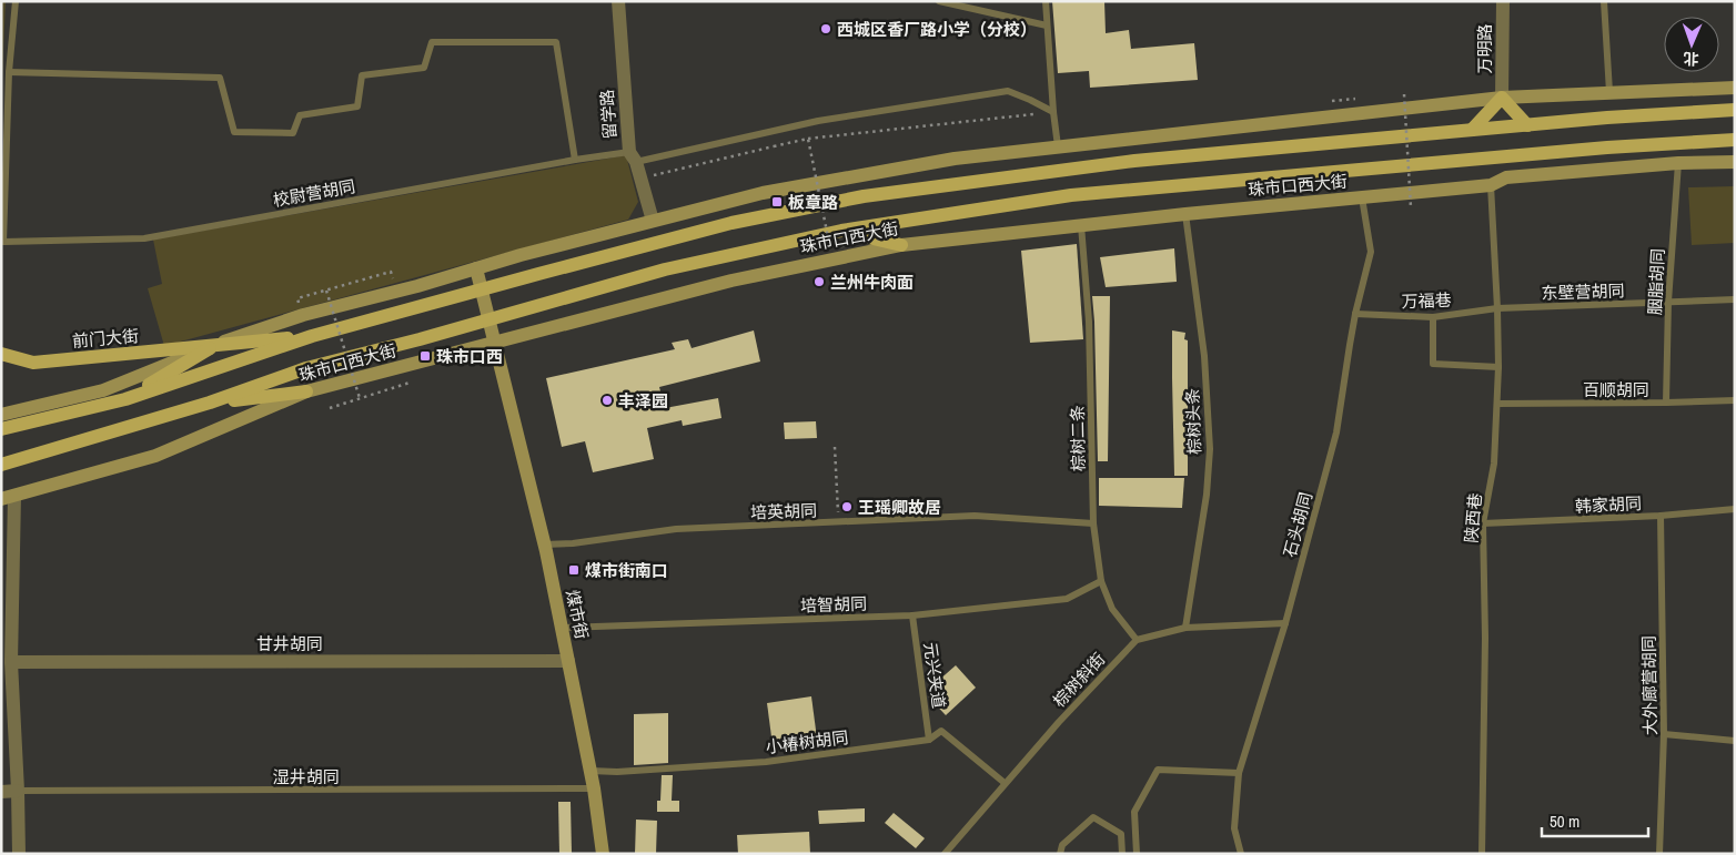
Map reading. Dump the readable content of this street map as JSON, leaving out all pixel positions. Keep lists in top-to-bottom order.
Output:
{
  "streets": {
    "main road": ["珠市口西大街", "前门大街"],
    "street": [
      "万明路",
      "留学路",
      "煤市街",
      "甘井胡同"
    ],
    "lane": [
      "校尉营胡同",
      "胭脂胡同",
      "东壁营胡同",
      "万福巷",
      "百顺胡同",
      "棕树头条",
      "棕树二条",
      "韩家胡同",
      "培英胡同",
      "陕西巷",
      "石头胡同",
      "培智胡同",
      "元兴夹道",
      "棕树斜街",
      "大外廊营胡同",
      "小椿树胡同",
      "湿井胡同"
    ]
  },
  "crossings": [
    ["留学路", "校尉营胡同"],
    ["珠市口西大街", "胭脂胡同"],
    ["珠市口西大街", "前门大街"],
    ["珠市口西大街", "棕树头条"],
    ["珠市口西大街", "棕树二条"],
    ["珠市口西大街", "陕西巷"],
    ["珠市口西大街", "石头胡同"],
    ["珠市口西大街", "煤市街"],
    ["胭脂胡同", "东壁营胡同"],
    ["胭脂胡同", "百顺胡同"],
    ["东壁营胡同", "万福巷"],
    ["东壁营胡同", "陕西巷"],
    ["万福巷", "陕西巷"],
    ["万福巷", "石头胡同"],
    ["百顺胡同", "陕西巷"],
    ["棕树二条", "培英胡同"],
    ["棕树二条", "培智胡同"],
    ["棕树二条", "棕树斜街"],
    ["韩家胡同", "陕西巷"],
    ["韩家胡同", "大外廊营胡同"],
    ["培英胡同", "煤市街"],
    ["培智胡同", "煤市街"],
    ["培智胡同", "元兴夹道"],
    ["煤市街", "甘井胡同"],
    ["煤市街", "小椿树胡同"],
    ["煤市街", "湿井胡同"],
    ["元兴夹道", "小椿树胡同"],
    ["棕树斜街", "小椿树胡同"]
  ],
  "places": {
    "other": [
      "西城区香厂路小学（分校）",
      "兰州牛肉面",
      "丰泽园",
      "王瑶卿故居"
    ],
    "transit": ["板章路", "珠市口西", "煤市街南口"]
  },
  "scale_bar": "50 m",
  "north": "bottom"
}
